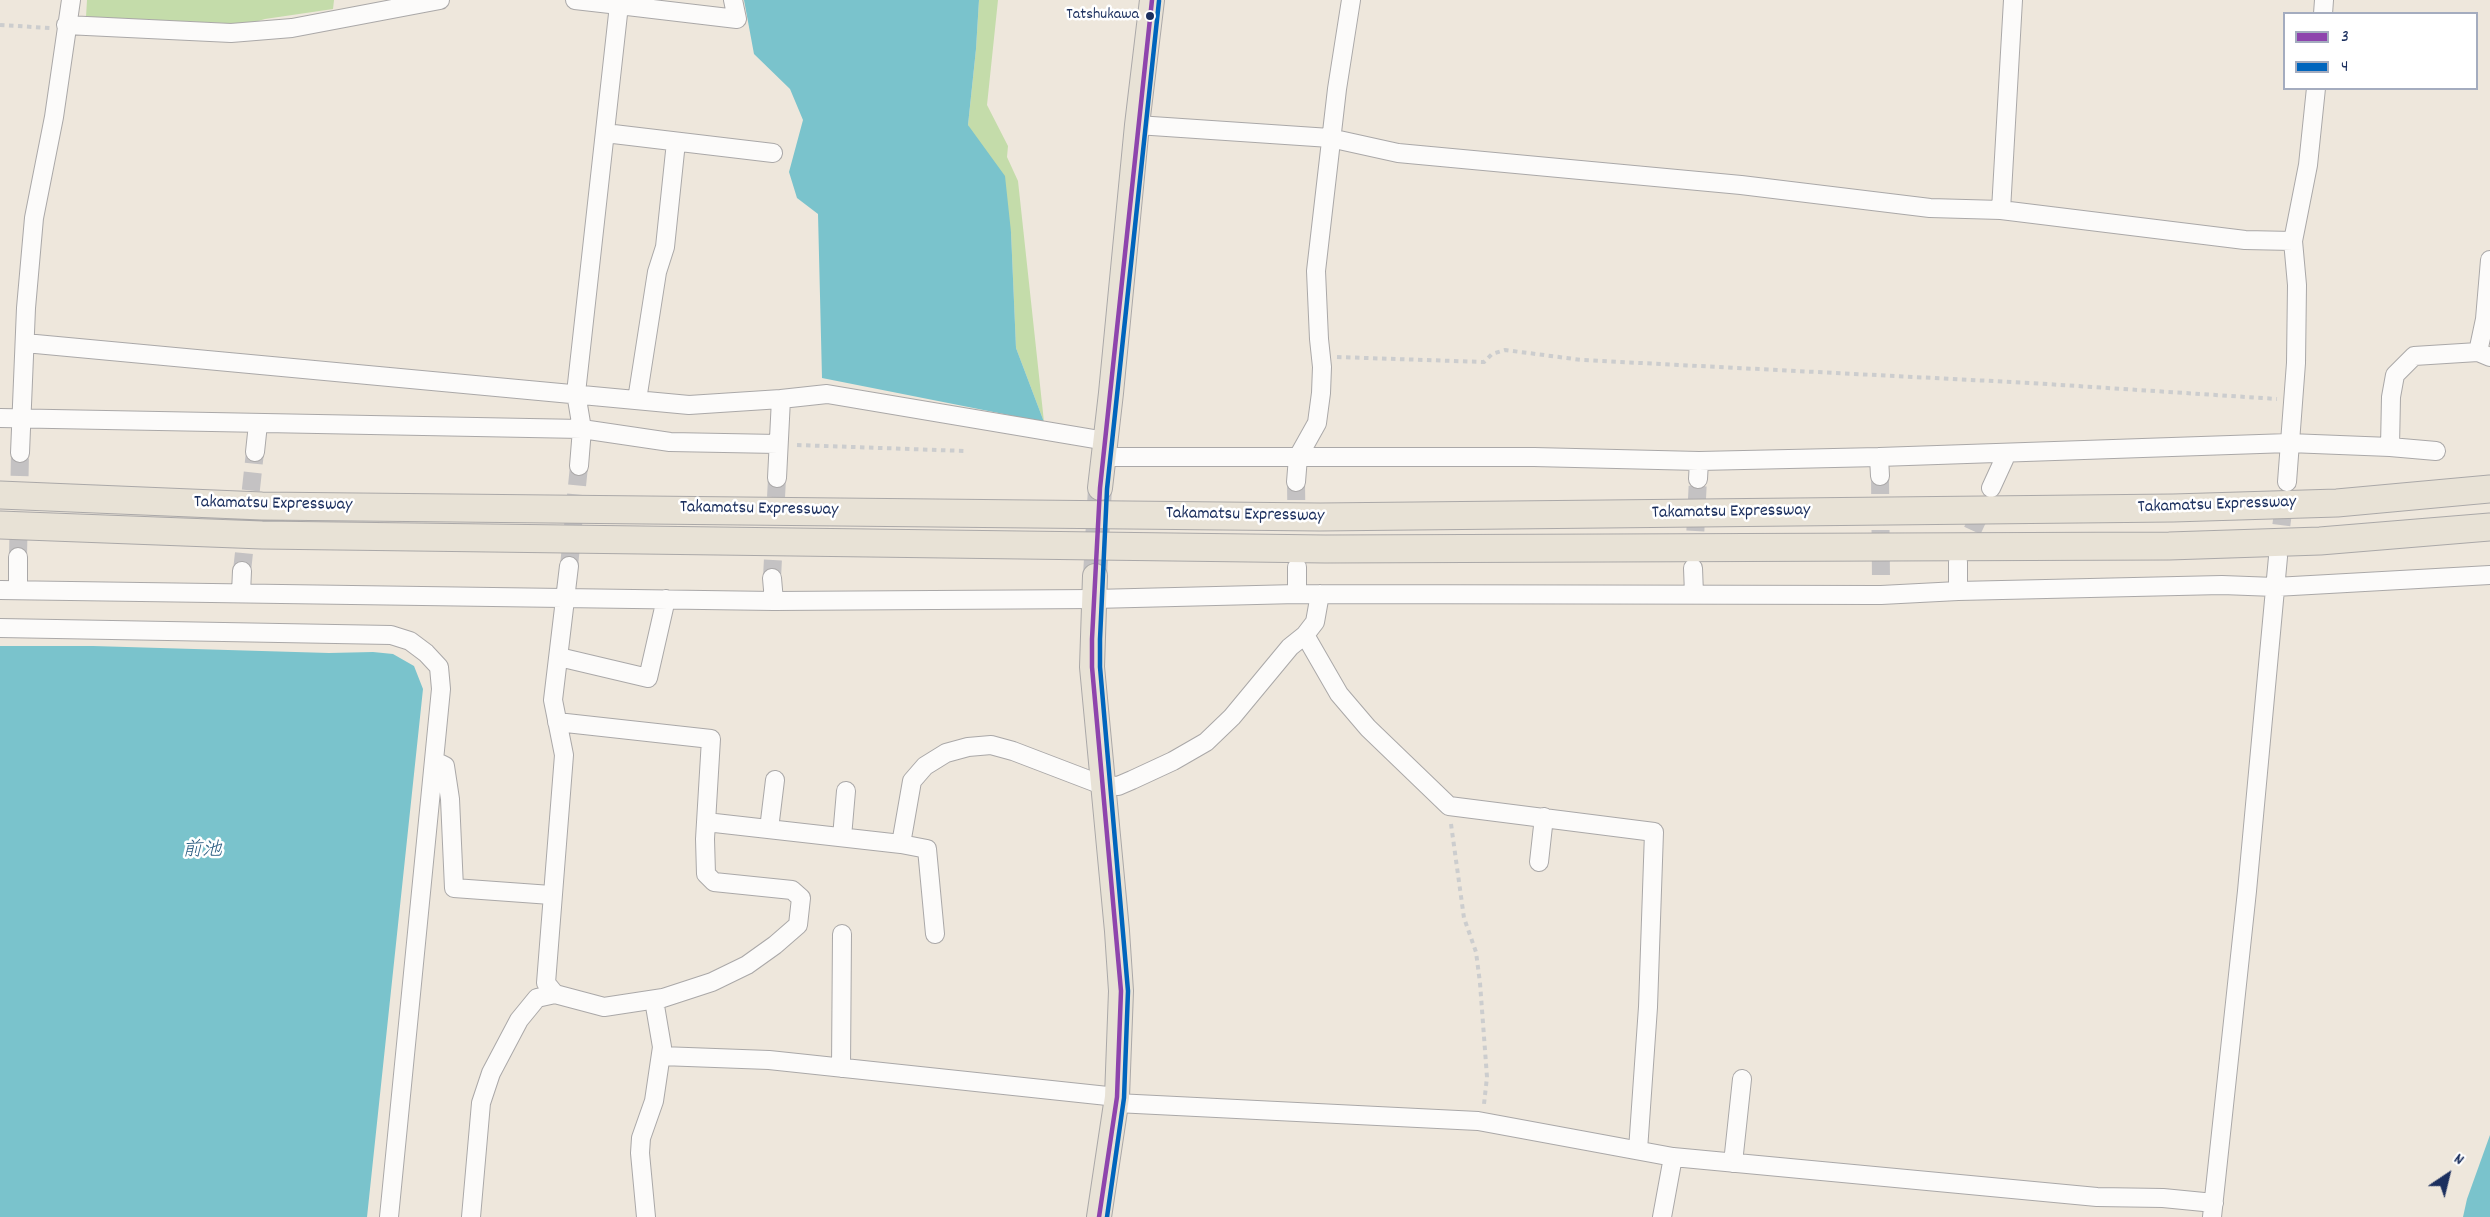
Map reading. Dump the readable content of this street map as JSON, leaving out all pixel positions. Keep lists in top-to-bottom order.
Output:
{
  "streets": {
    "highway": ["Takamatsu Expressway"]
  },
  "water": ["前池"],
  "places": ["Tatshukawa"],
  "lines": ["transit line 3", "transit line 4"],
  "legend": ["3", "4"],
  "north": "top right"
}
